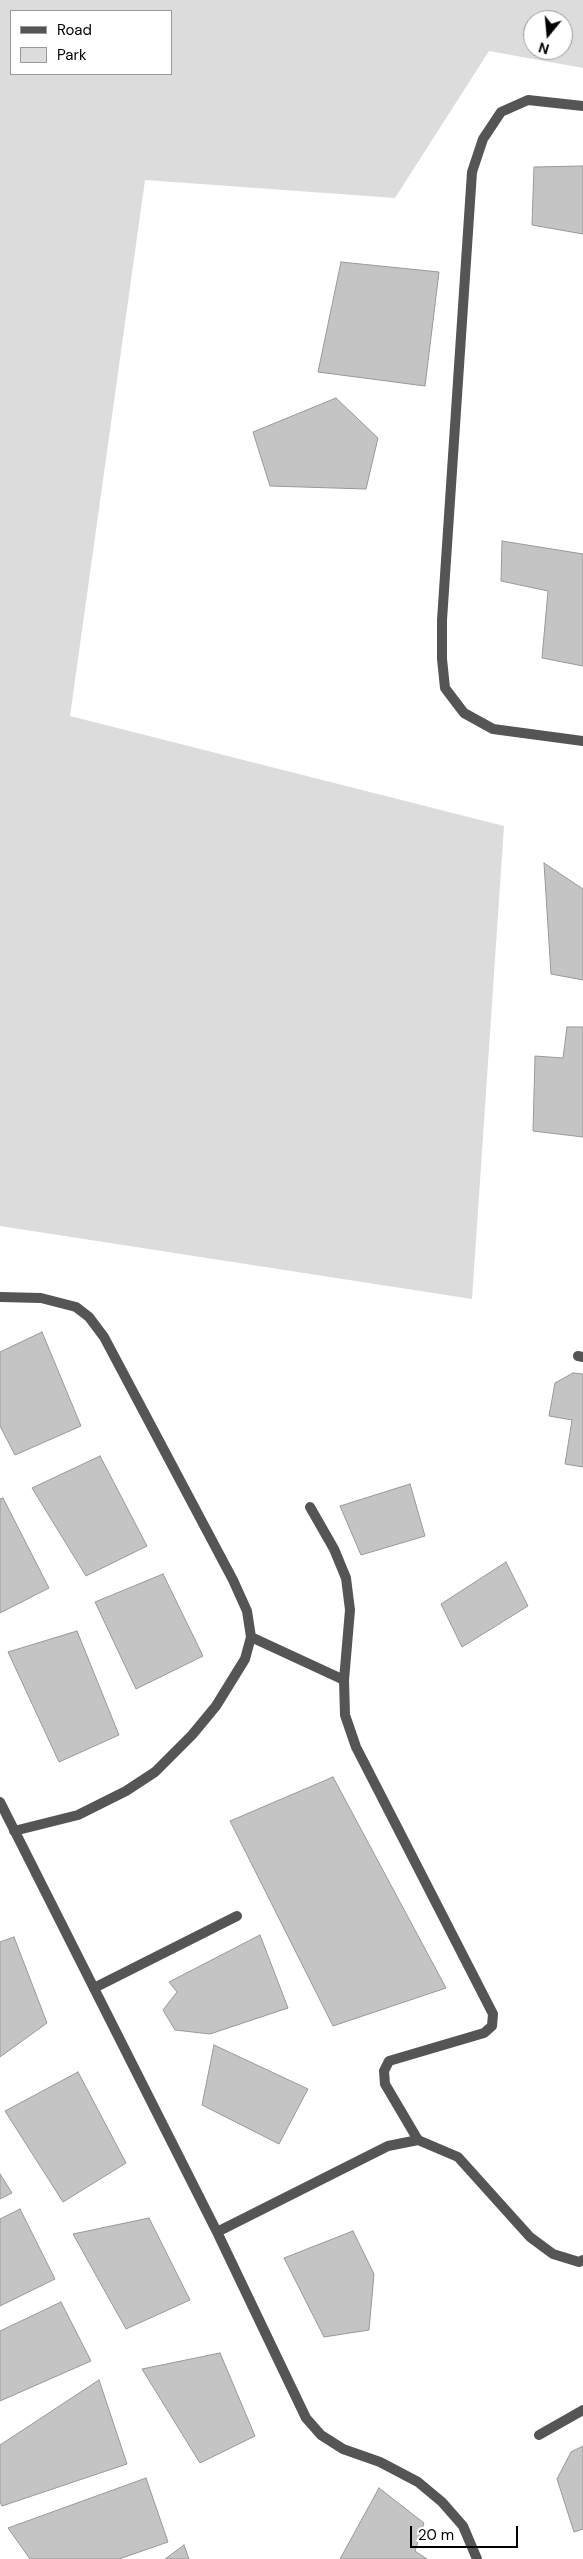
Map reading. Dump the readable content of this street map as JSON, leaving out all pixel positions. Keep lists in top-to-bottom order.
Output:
{
  "legend": ["Road", "Park"],
  "scale_bar": "20 m",
  "north": "bottom"
}
